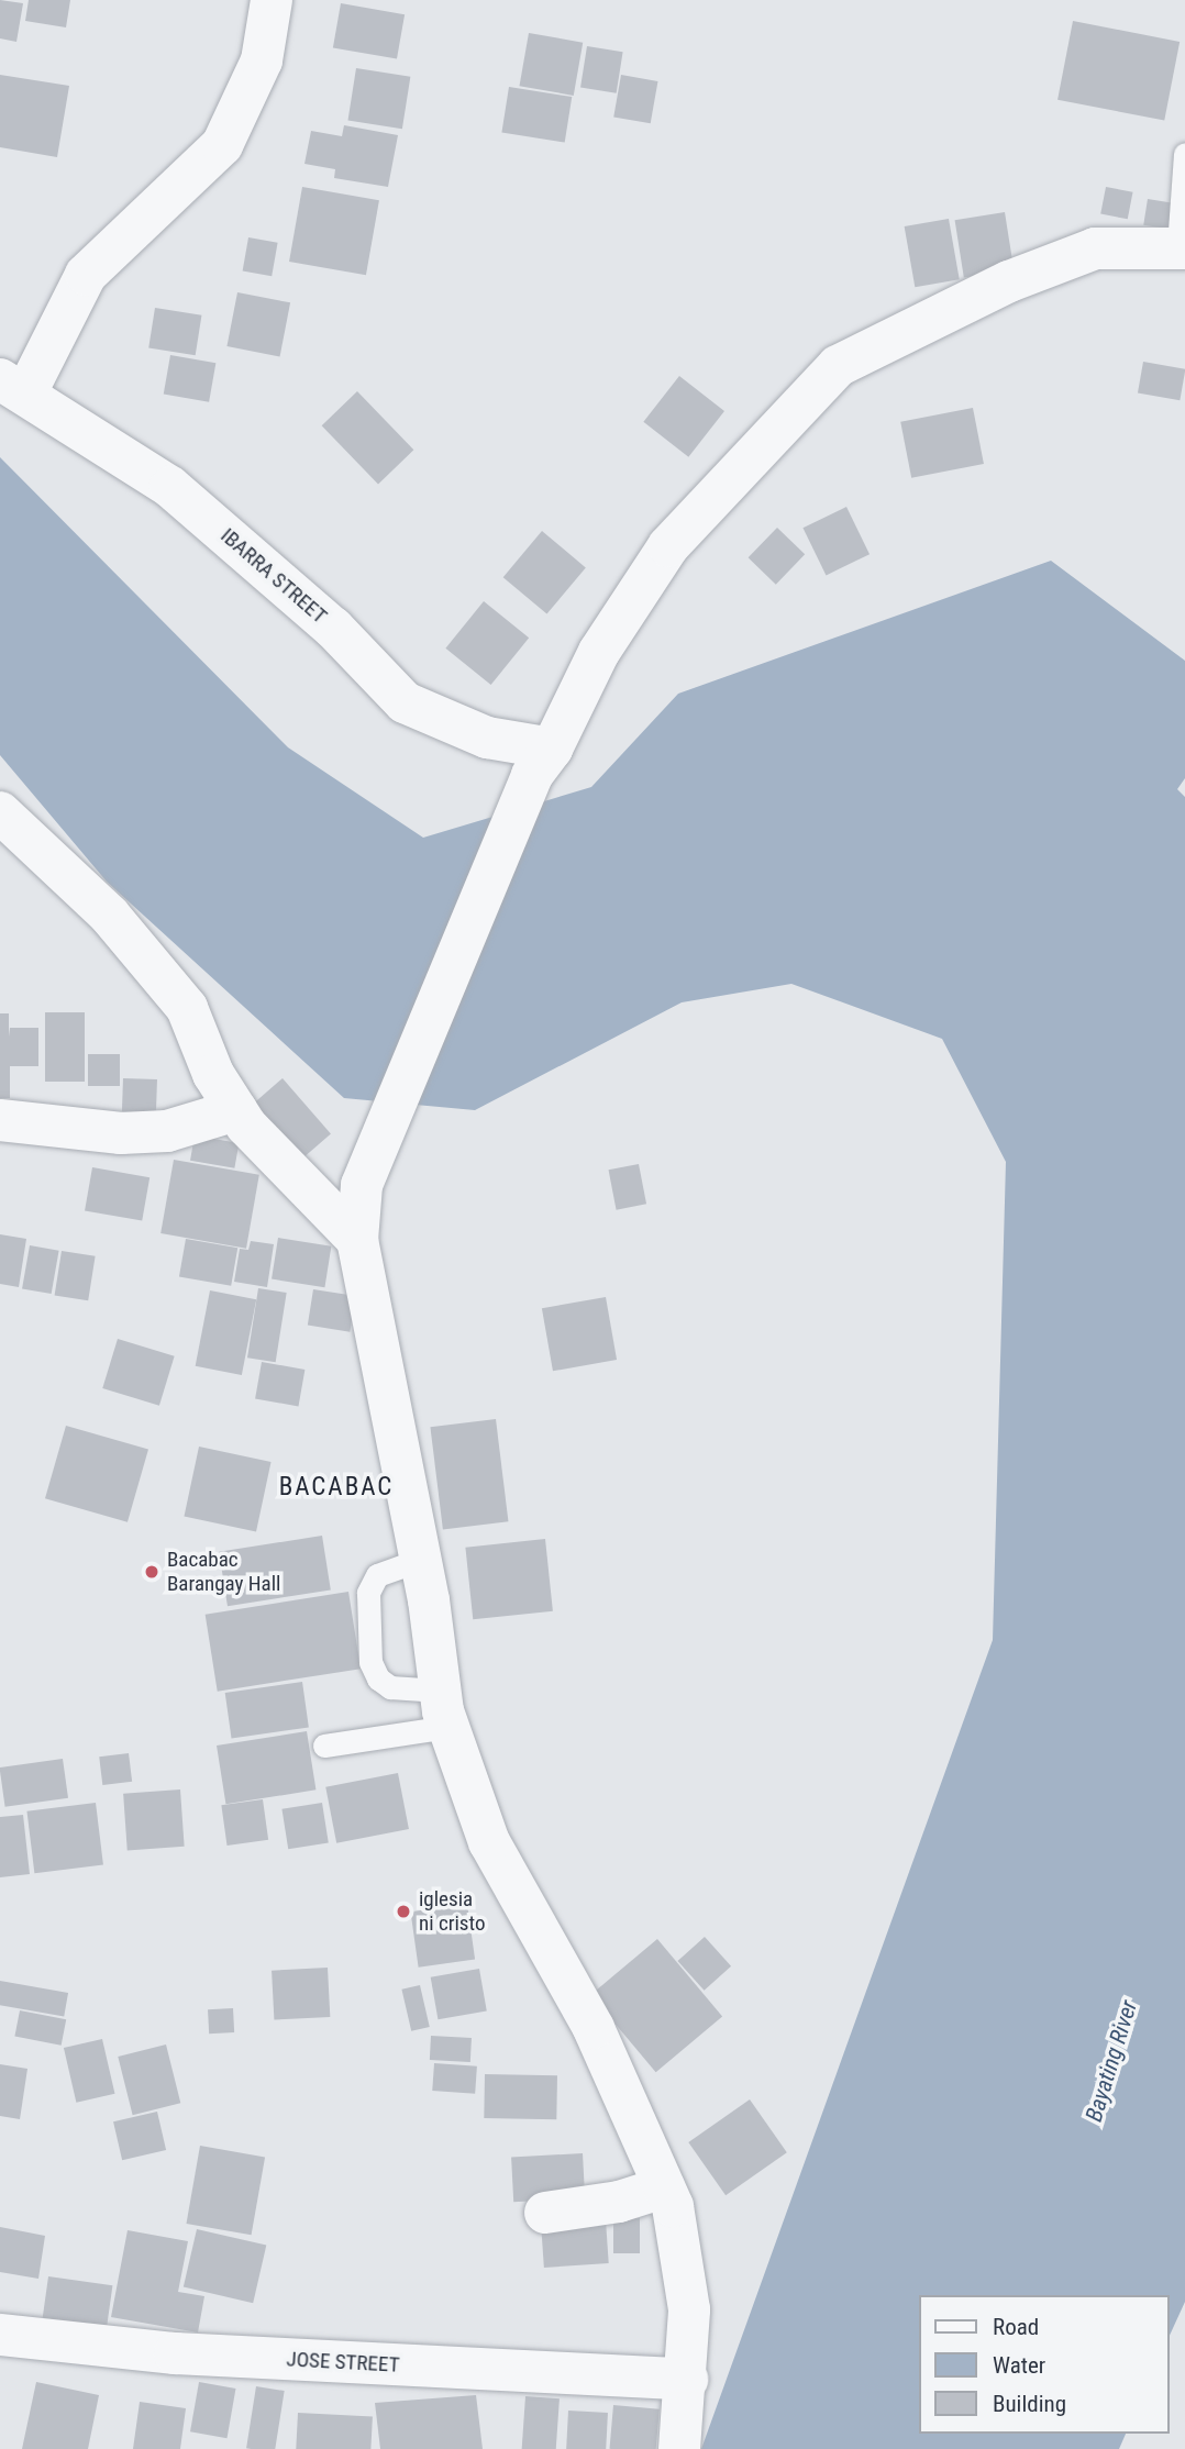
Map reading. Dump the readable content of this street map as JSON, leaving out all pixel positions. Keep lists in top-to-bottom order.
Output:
{
  "streets": {
    "street": ["IBARRA STREET", "JOSE STREET"]
  },
  "districts": ["BACABAC"],
  "water": ["Bayating River"],
  "places": ["Bacabac Barangay Hall", "iglesia ni cristo"],
  "legend": ["Road", "Water", "Building"]
}
